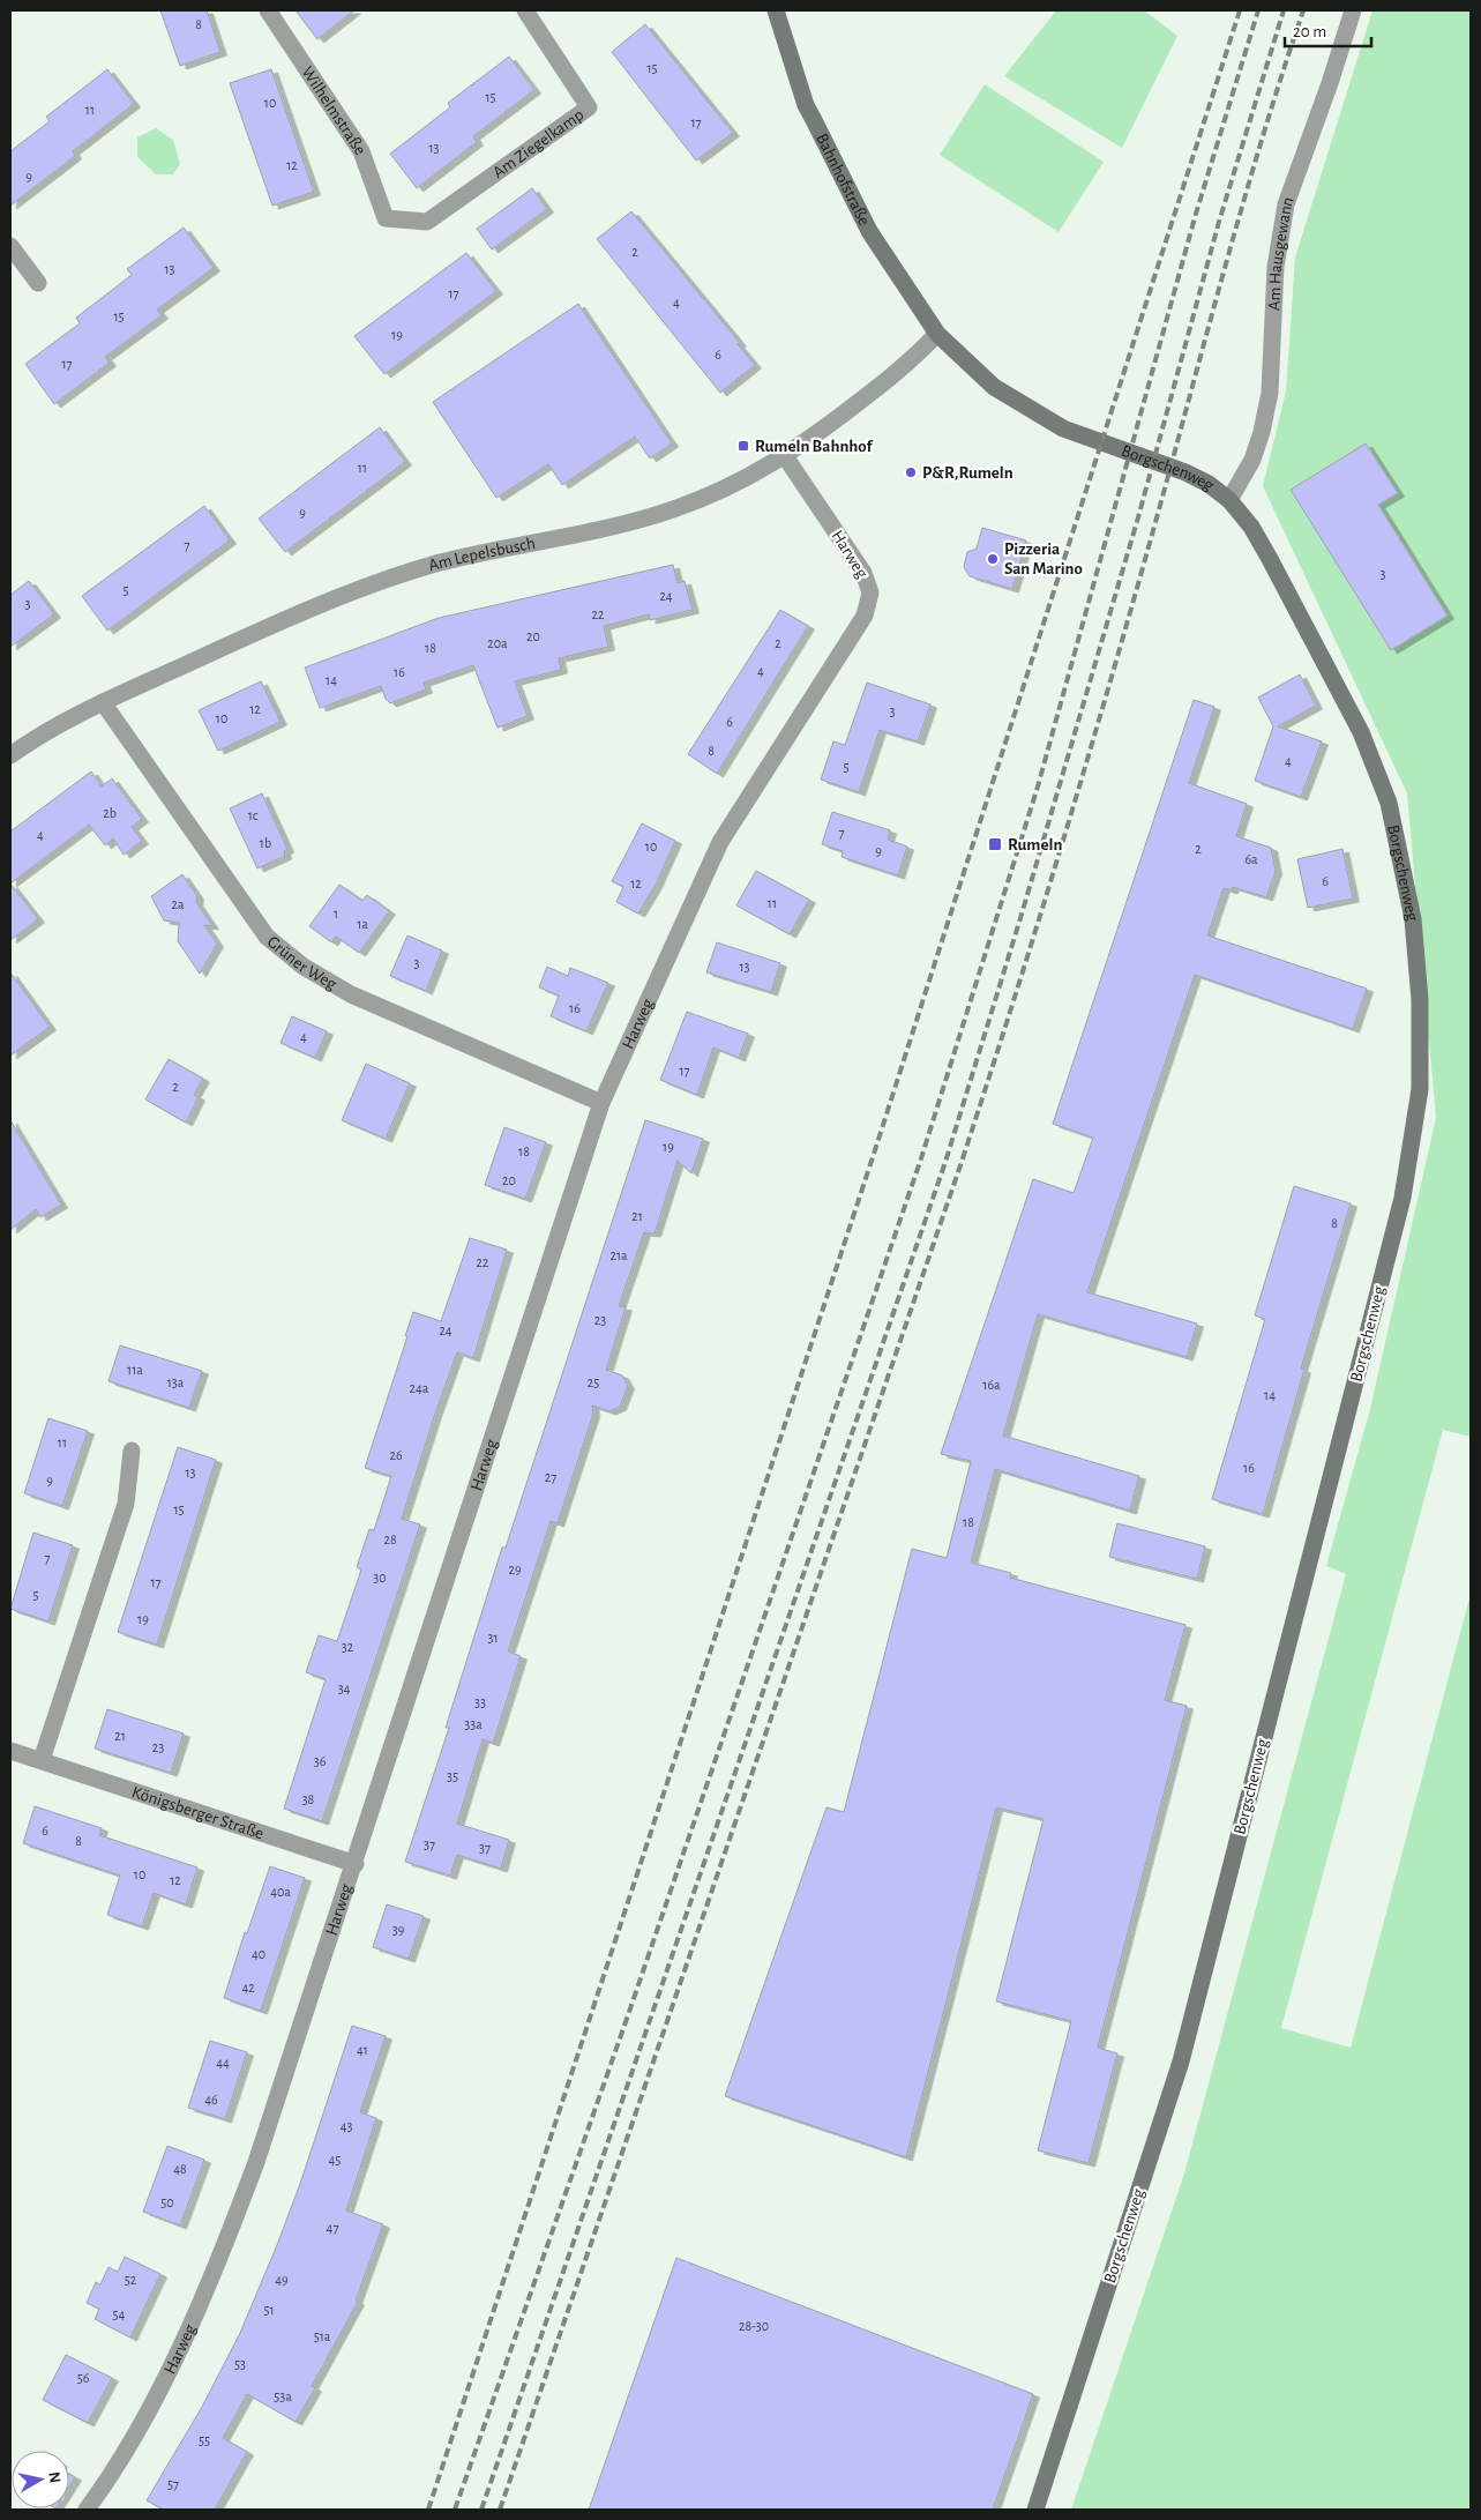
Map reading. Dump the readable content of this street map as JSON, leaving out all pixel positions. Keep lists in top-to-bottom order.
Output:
{
  "streets": {
    "main road": ["Bahnhofstraße", "Borgschenweg"],
    "street": [
      "Wilhelmstraße",
      "Am Ziegelkamp",
      "Am Hausgewann",
      "Am Lepelsbusch",
      "Harweg",
      "Grüner Weg",
      "Königsberger Straße"
    ]
  },
  "crossings": [
    ["Wilhelmstraße", "Am Ziegelkamp"],
    ["Bahnhofstraße", "Borgschenweg"],
    ["Bahnhofstraße", "Am Lepelsbusch"],
    ["Am Hausgewann", "Borgschenweg"],
    ["Borgschenweg", "Am Lepelsbusch"],
    ["Am Lepelsbusch", "Harweg"],
    ["Am Lepelsbusch", "Grüner Weg"],
    ["Harweg", "Grüner Weg"],
    ["Harweg", "Königsberger Straße"]
  ],
  "places": {
    "transit": ["Rumeln Bahnhof", "Rumeln"],
    "other": ["P&R,Rumeln", "Pizzeria San Marino"]
  },
  "house_numbers": [
    "8",
    "15",
    "15",
    "10",
    "11",
    "17",
    "13",
    "12",
    "9",
    "2",
    "13",
    "17",
    "4",
    "15",
    "19",
    "6",
    "17",
    "11",
    "9",
    "7",
    "3",
    "5",
    "24",
    "3",
    "22",
    "20",
    "20a",
    "2",
    "18",
    "4",
    "16",
    "14",
    "12",
    "3",
    "10",
    "6",
    "8",
    "4",
    "5",
    "2b",
    "1c",
    "7",
    "4",
    "1b",
    "10",
    "2",
    "9",
    "6a",
    "6",
    "12",
    "11",
    "2a",
    "1",
    "1a",
    "3",
    "13",
    "16",
    "4",
    "17",
    "2",
    "19",
    "18",
    "20",
    "21",
    "8",
    "21a",
    "22",
    "23",
    "24",
    "11a",
    "13a",
    "25",
    "16a",
    "24a",
    "14",
    "11",
    "26",
    "16",
    "13",
    "27",
    "9",
    "15",
    "18",
    "28",
    "7",
    "29",
    "30",
    "17",
    "5",
    "19",
    "31",
    "32",
    "34",
    "33",
    "33a",
    "21",
    "23",
    "36",
    "35",
    "38",
    "6",
    "8",
    "37",
    "37",
    "10",
    "12",
    "40a",
    "39",
    "40",
    "42",
    "41",
    "44",
    "46",
    "43",
    "45",
    "48",
    "50",
    "47",
    "52",
    "49",
    "51",
    "54",
    "28-30",
    "51a",
    "53",
    "56",
    "53a",
    "55",
    "57"
  ],
  "scale_bar": "20 m",
  "north": "right"
}
